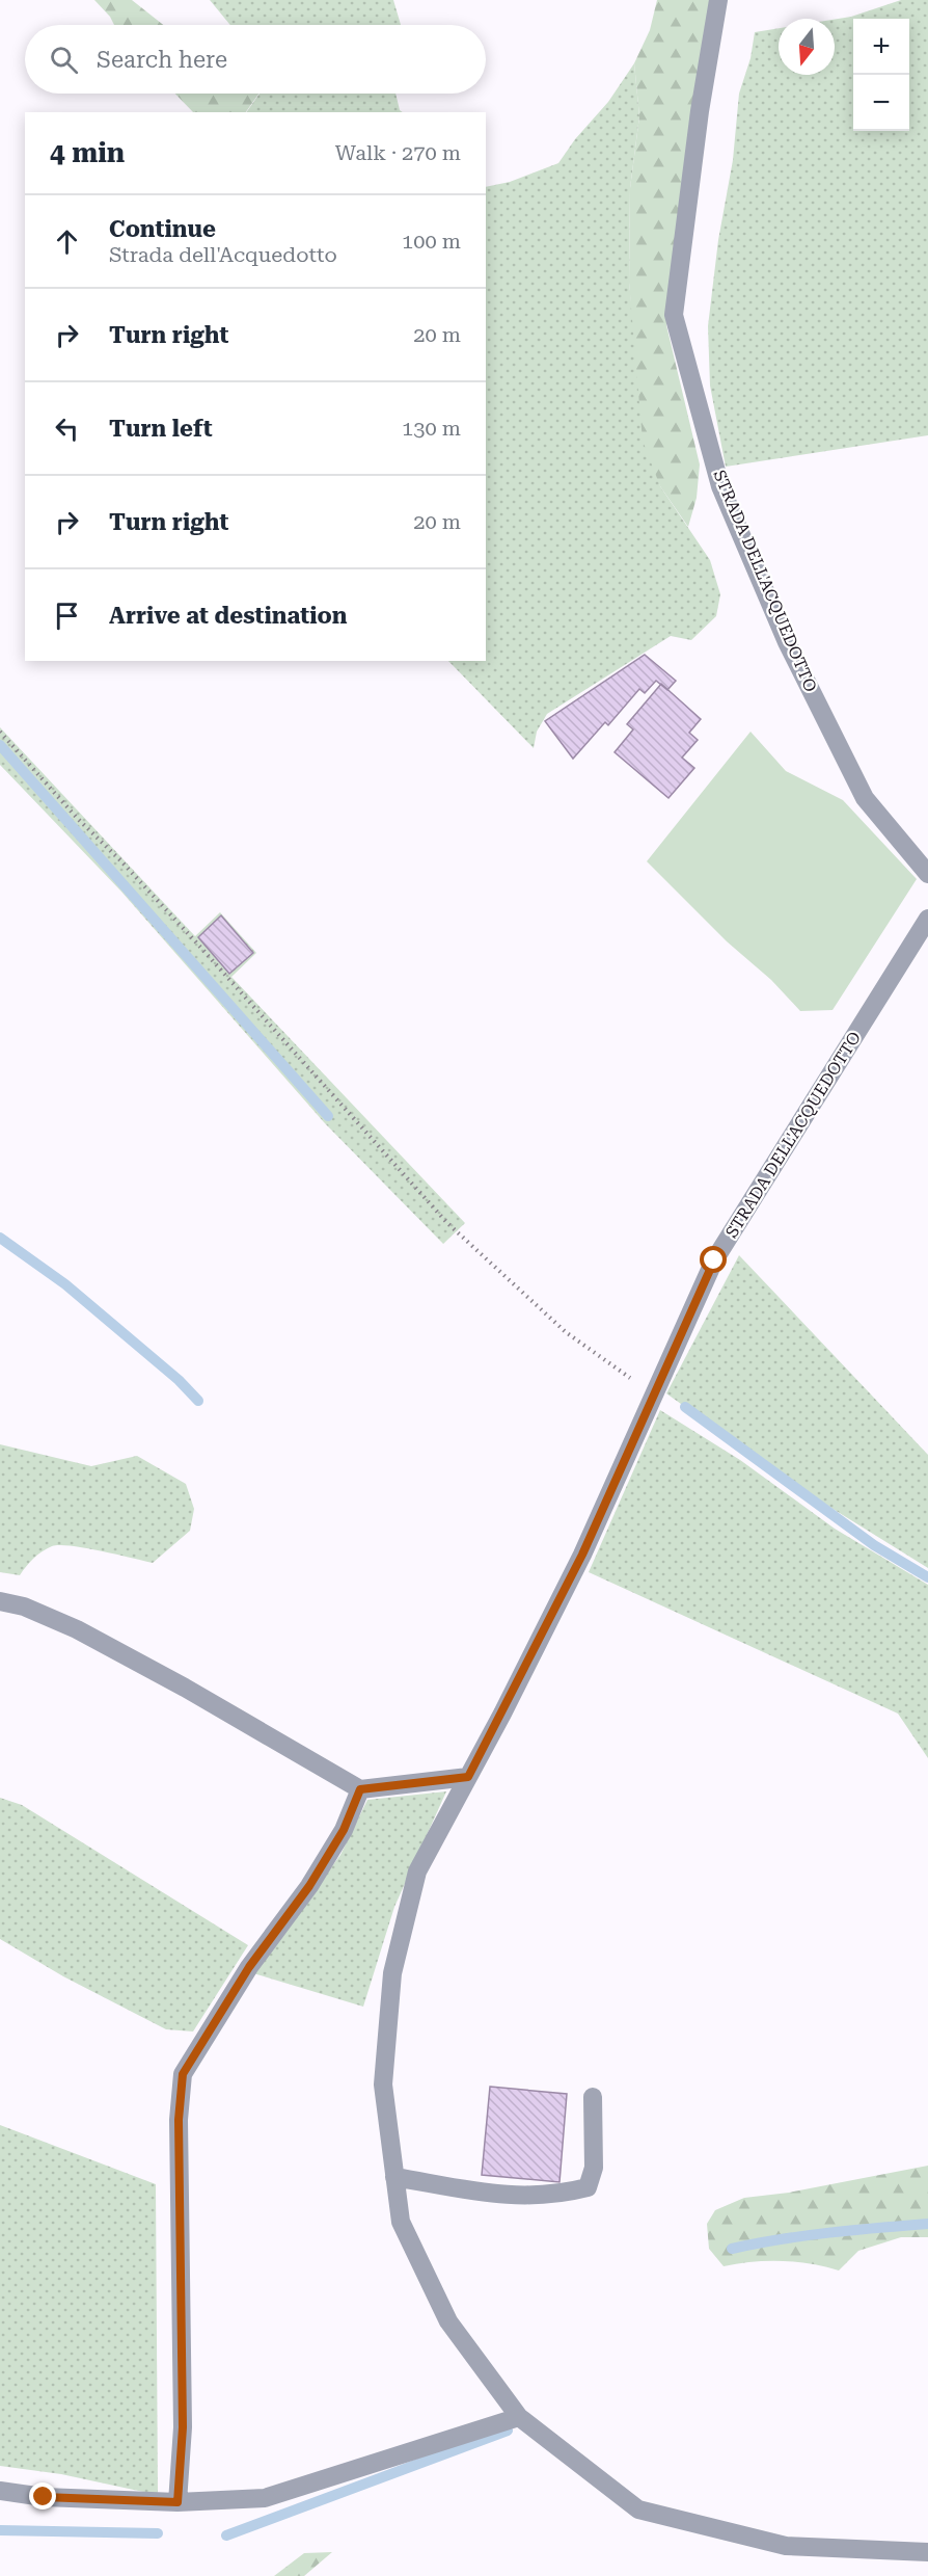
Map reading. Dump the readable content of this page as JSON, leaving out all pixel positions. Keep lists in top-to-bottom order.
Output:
{
  "streets": {
    "street": ["STRADA DELL'ACQUEDOTTO"]
  },
  "north": "bottom",
  "page": {
    "map_buttons": ["+", "−"],
    "search": "Search here",
    "heading": ["4 min", "Walk · 270 m"],
    "list": [
      ["Continue", "Strada dell'Acquedotto", "100 m"],
      ["Turn right", "20 m"],
      ["Turn left", "130 m"],
      ["Turn right", "20 m"],
      "Arrive at destination"
    ]
  }
}
